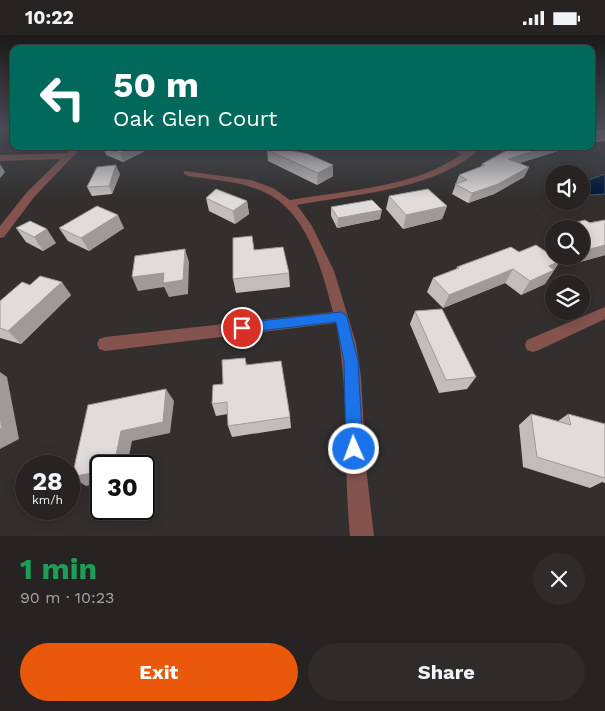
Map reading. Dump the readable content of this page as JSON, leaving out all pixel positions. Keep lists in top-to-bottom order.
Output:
{
  "page": {
    "status": "10:22",
    "turn": ["50 m", "Oak Glen Court"],
    "speed": "28 km/h",
    "limit": "30",
    "heading": ["1 min", "90 m · 10:23"],
    "buttons": ["Exit", "Share"]
  }
}
